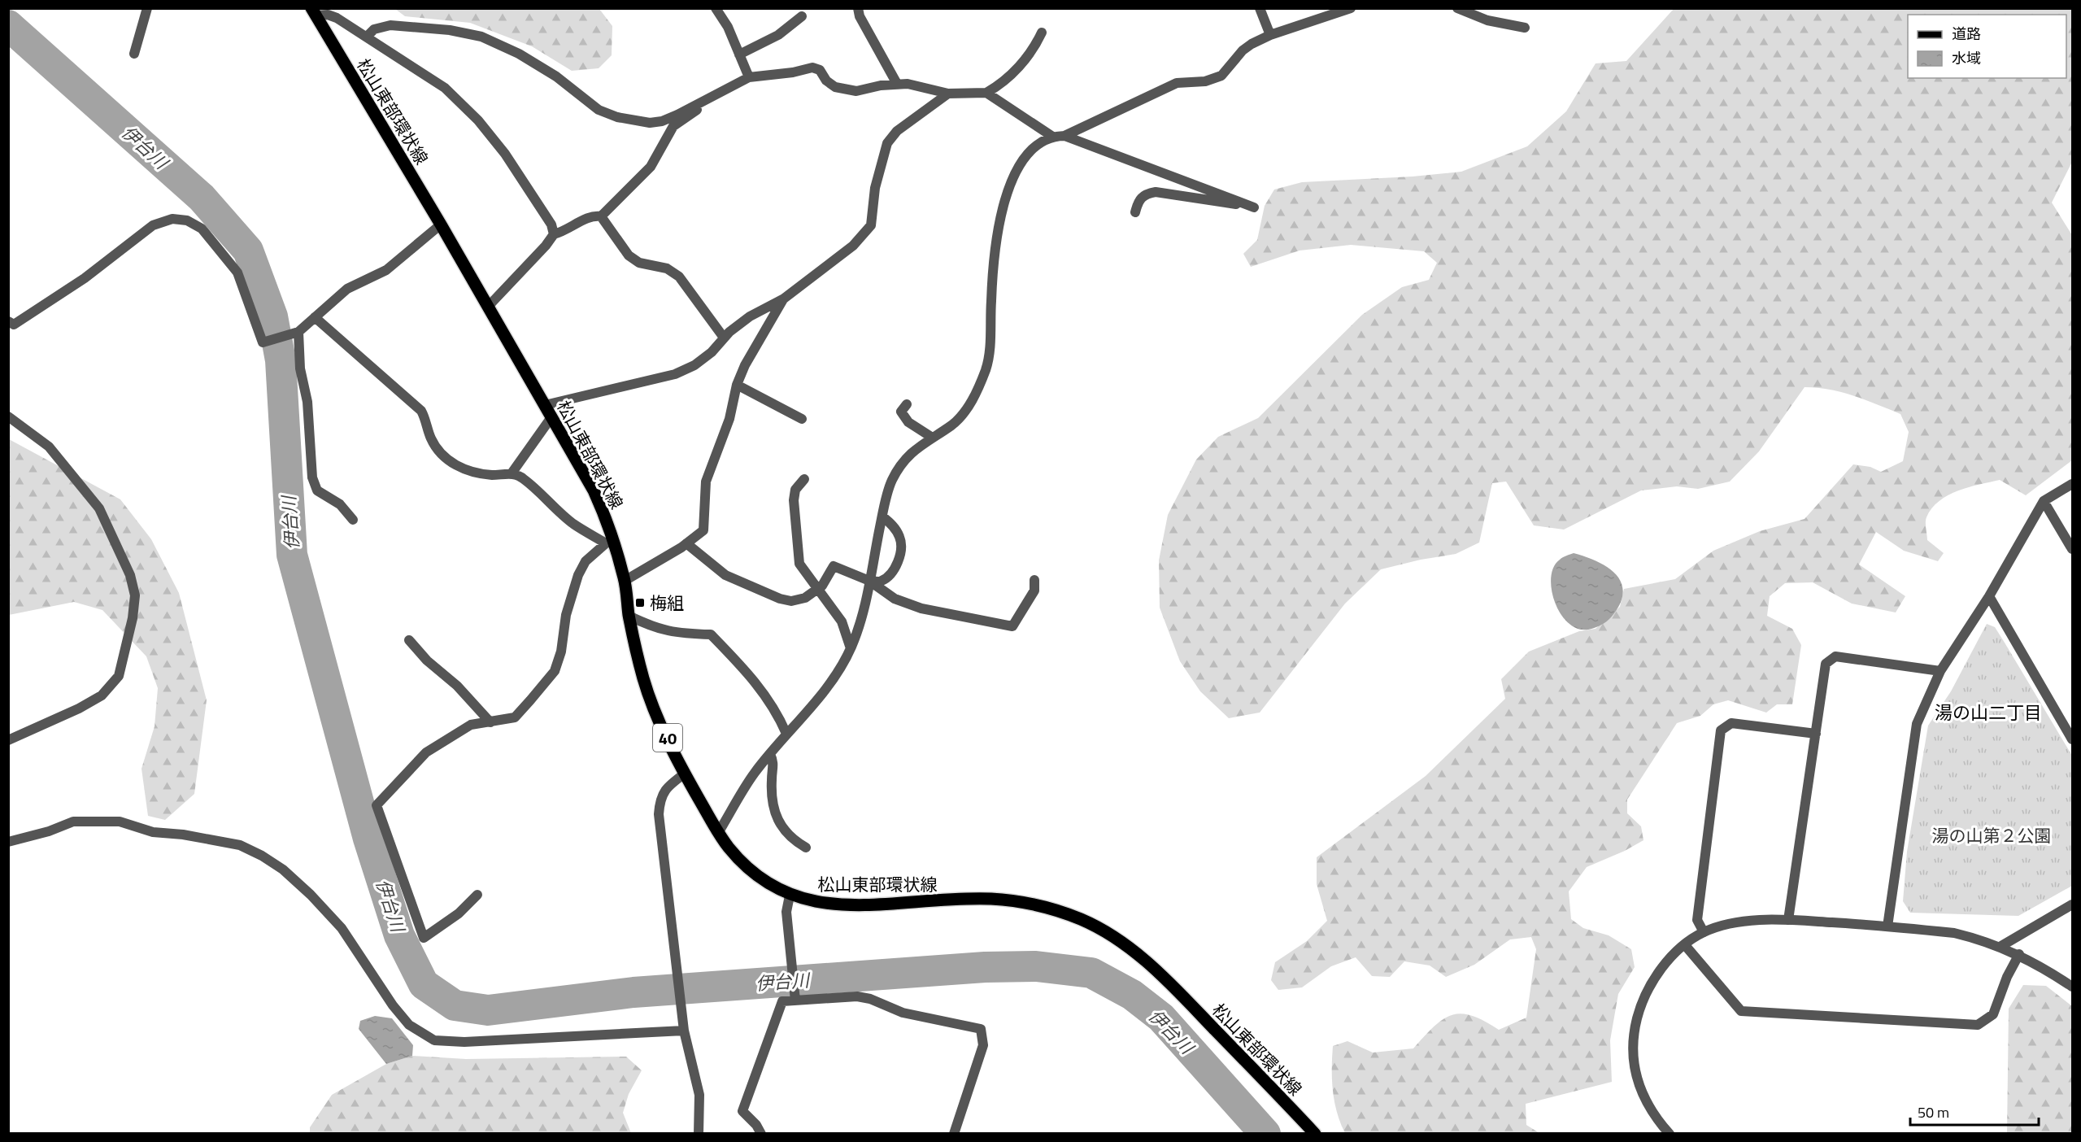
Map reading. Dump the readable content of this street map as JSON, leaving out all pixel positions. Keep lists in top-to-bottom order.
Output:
{
  "streets": {
    "main road": ["松山東部環状線", "40"]
  },
  "districts": ["湯の山二丁目"],
  "water": ["伊台川"],
  "parks": ["湯の山第２公園"],
  "places": {
    "transit": ["梅組"]
  },
  "legend": ["道路", "水域"],
  "scale_bar": "50 m"
}
